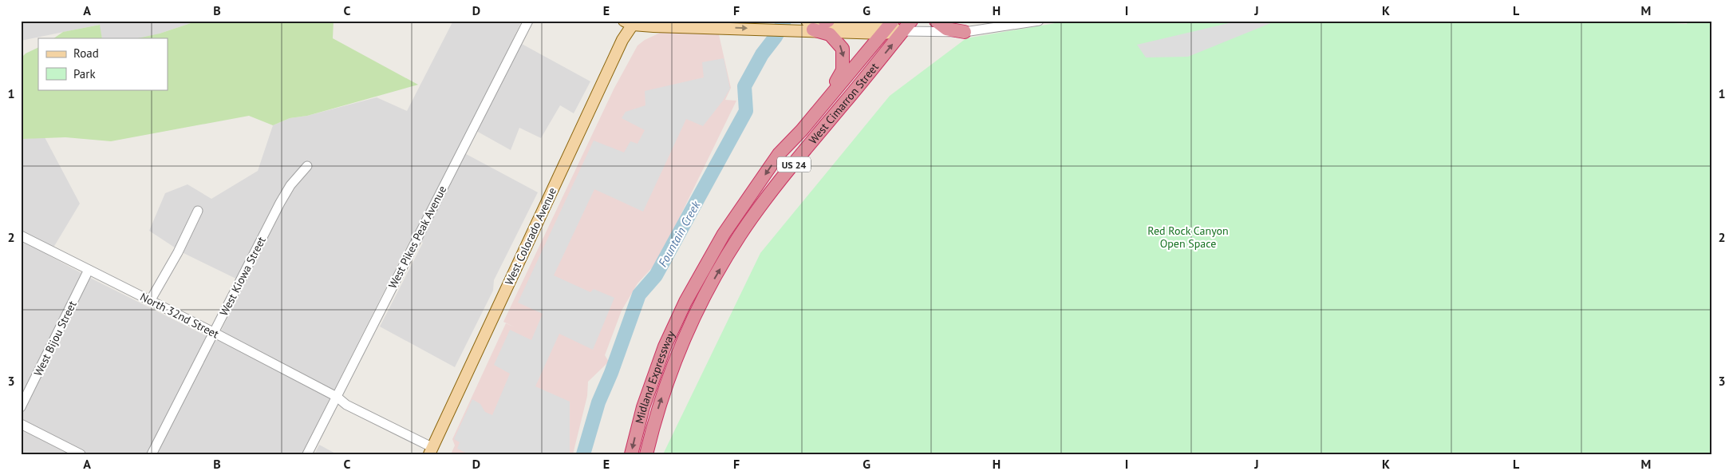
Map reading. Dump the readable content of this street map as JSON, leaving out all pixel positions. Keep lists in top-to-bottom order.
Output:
{
  "streets": {
    "highway": ["West Cimarron Street", "US 24", "Midland Expressway"],
    "main road": ["West Colorado Avenue"],
    "street": [
      "West Pikes Peak Avenue",
      "West Kiowa Street",
      "North 32nd Street",
      "West Bijou Street"
    ]
  },
  "crossings": [
    ["West Cimarron Street", "Midland Expressway"],
    ["West Colorado Avenue", "North 32nd Street"],
    ["West Pikes Peak Avenue", "North 32nd Street"],
    ["West Kiowa Street", "North 32nd Street"],
    ["North 32nd Street", "West Bijou Street"]
  ],
  "water": ["Fountain Creek"],
  "parks": ["Red Rock Canyon Open Space"],
  "legend": ["Road", "Park"],
  "grid": {
    "columns": [
      "A",
      "B",
      "C",
      "D",
      "E",
      "F",
      "G",
      "H",
      "I",
      "J",
      "K",
      "L",
      "M"
    ],
    "rows": ["1", "2", "3"]
  }
}
